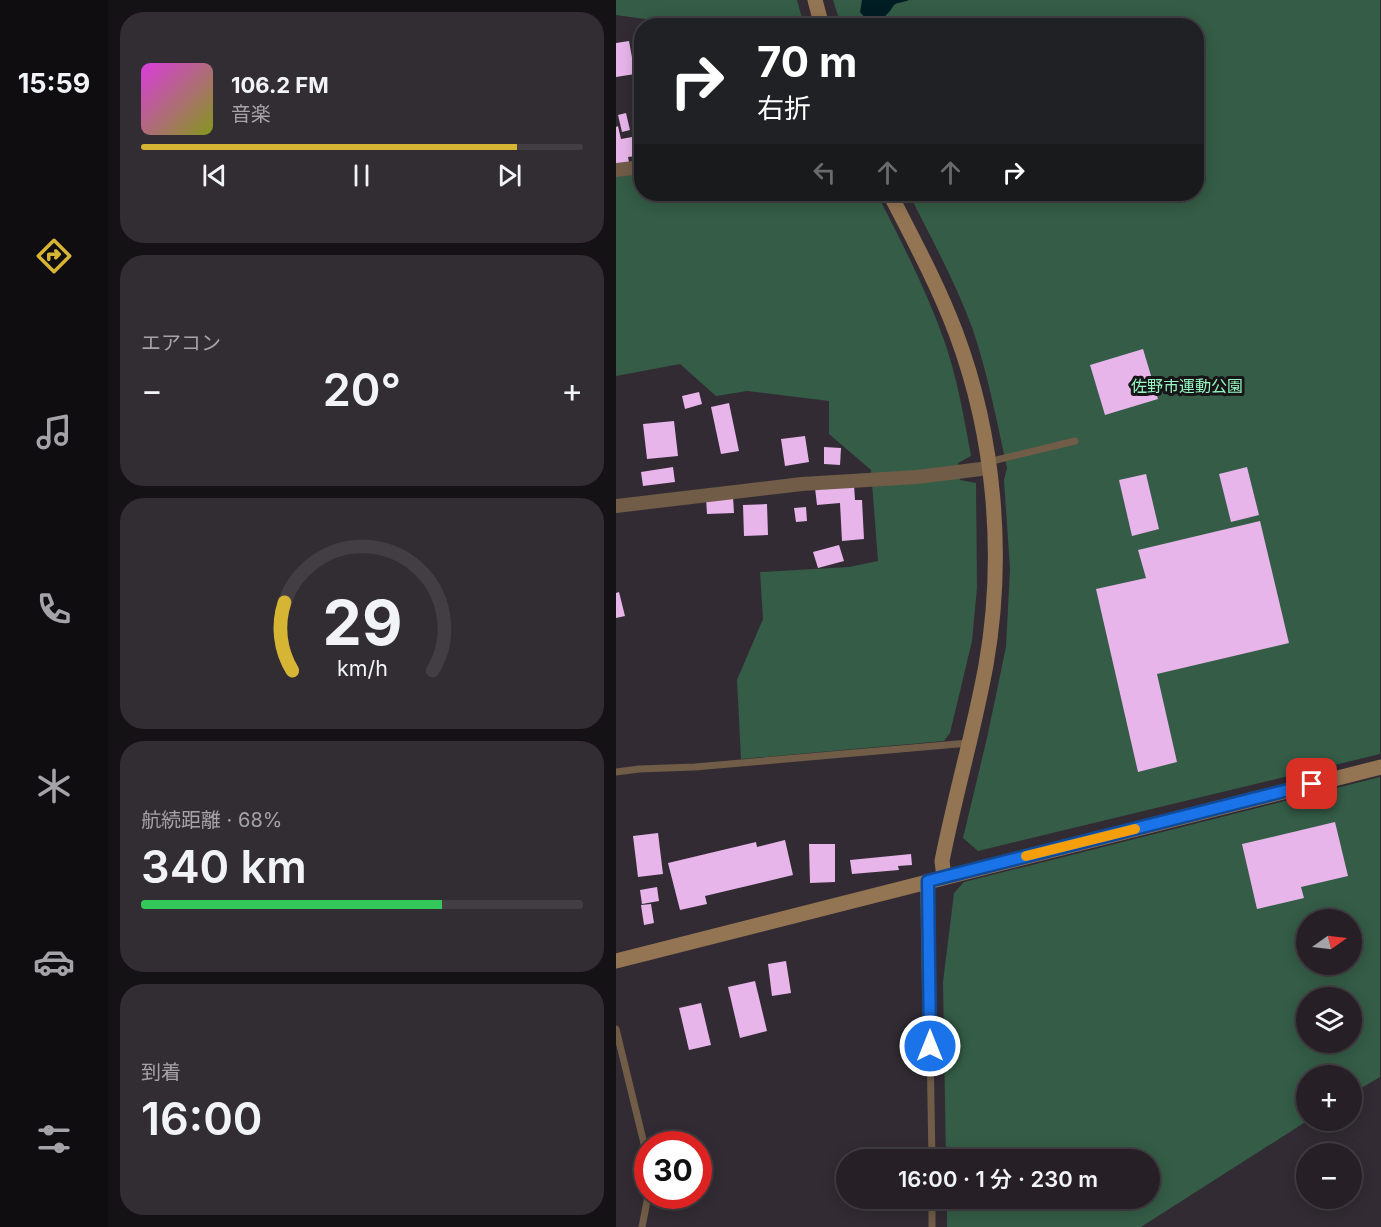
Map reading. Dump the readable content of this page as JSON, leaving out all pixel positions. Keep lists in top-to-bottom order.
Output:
{
  "parks": ["佐野市運動公園"],
  "north": "right",
  "page": {
    "tabs": "15:59",
    "turn": ["70 m", "右折"],
    "song": ["106.2 FM", "音楽"],
    "tile": [
      "エアコン",
      ["航続距離 · 68%", "340 km"],
      ["到着", "16:00"]
    ],
    "heat": ["−", "20°", "+"],
    "map_buttons": ["+", "−"],
    "limit": "30",
    "trip": "16:00 · 1 分 · 230 m",
    "gauge": ["29", "km/h"]
  }
}
